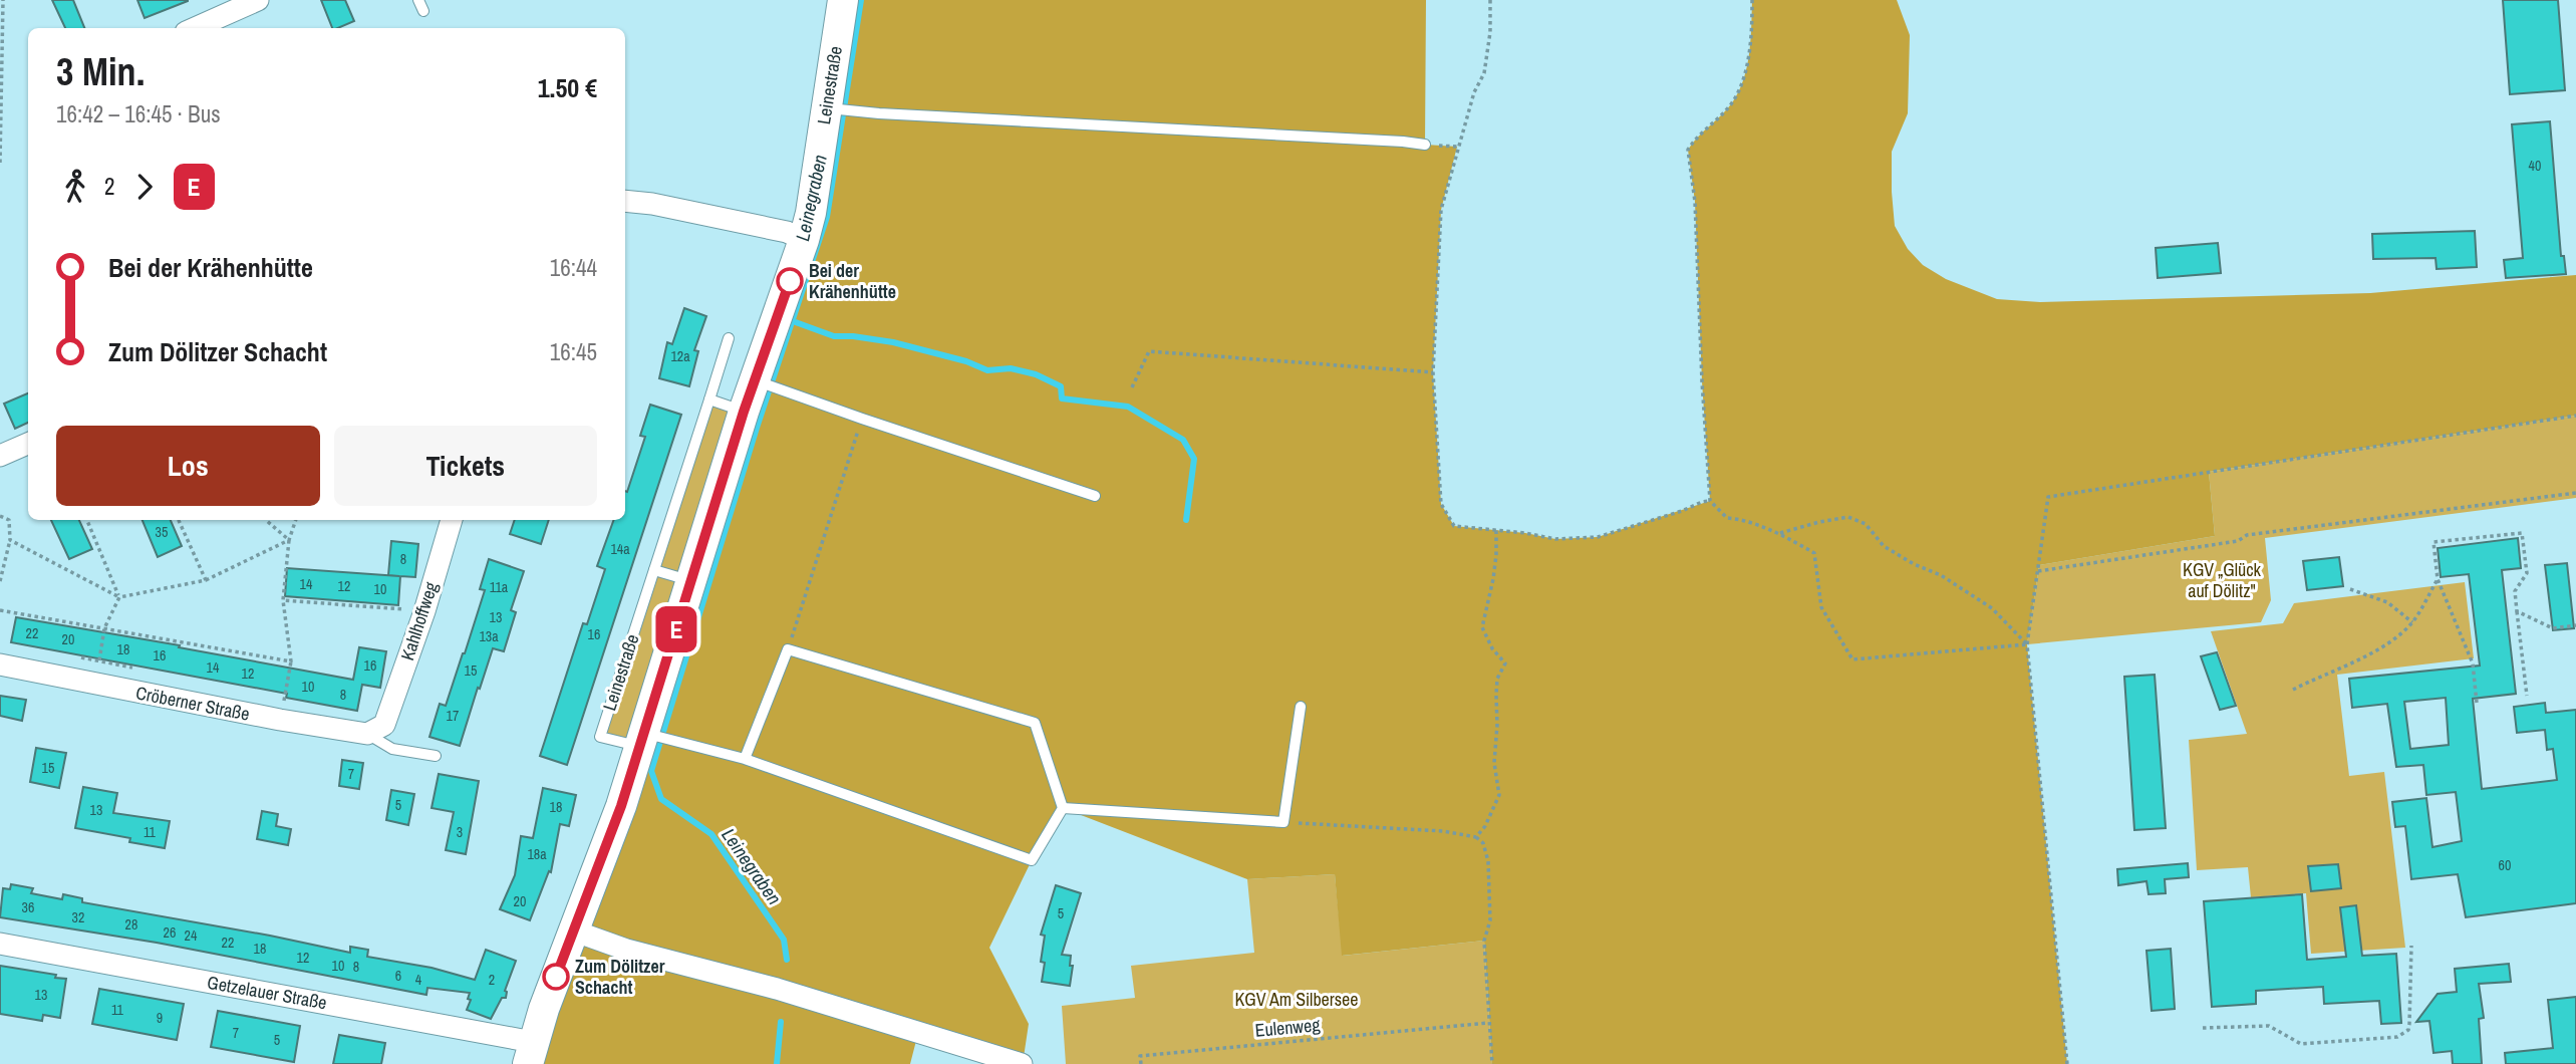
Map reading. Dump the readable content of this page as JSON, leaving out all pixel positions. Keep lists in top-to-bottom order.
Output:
{
  "streets": {
    "main road": ["Leinestraße"],
    "street": ["Kahlhoffweg", "Cröberner Straße", "Getzelauer Straße"],
    "path": ["Eulenweg"]
  },
  "crossings": [
    ["Leinestraße", "Getzelauer Straße"],
    ["Kahlhoffweg", "Cröberner Straße"]
  ],
  "water": ["Leinegraben"],
  "parks": ["KGV „Glück auf Dölitz\"", "KGV Am Silbersee"],
  "places": ["Bei der Krähenhütte", "Zum Dölitzer Schacht"],
  "lines": ["bus line E"],
  "house_numbers": [
    "40",
    "12a",
    "35",
    "14a",
    "8",
    "14",
    "12",
    "11a",
    "10",
    "13",
    "22",
    "16",
    "13a",
    "20",
    "18",
    "16",
    "16",
    "14",
    "15",
    "12",
    "10",
    "8",
    "17",
    "15",
    "7",
    "5",
    "18",
    "13",
    "11",
    "3",
    "18a",
    "60",
    "20",
    "36",
    "5",
    "32",
    "28",
    "26",
    "24",
    "22",
    "18",
    "12",
    "10",
    "8",
    "6",
    "4",
    "2",
    "13",
    "11",
    "9",
    "7",
    "5"
  ],
  "page": {
    "on_map": "E",
    "heading": ["3 Min.", "16:42 – 16:45 · Bus", "1.50 €"],
    "legs": ["2", "E"],
    "list": [
      {
        "name": "Bei der Krähenhütte",
        "value": "16:44"
      },
      {
        "name": "Zum Dölitzer Schacht",
        "value": "16:45"
      }
    ],
    "buttons": ["Los", "Tickets"]
  }
}
